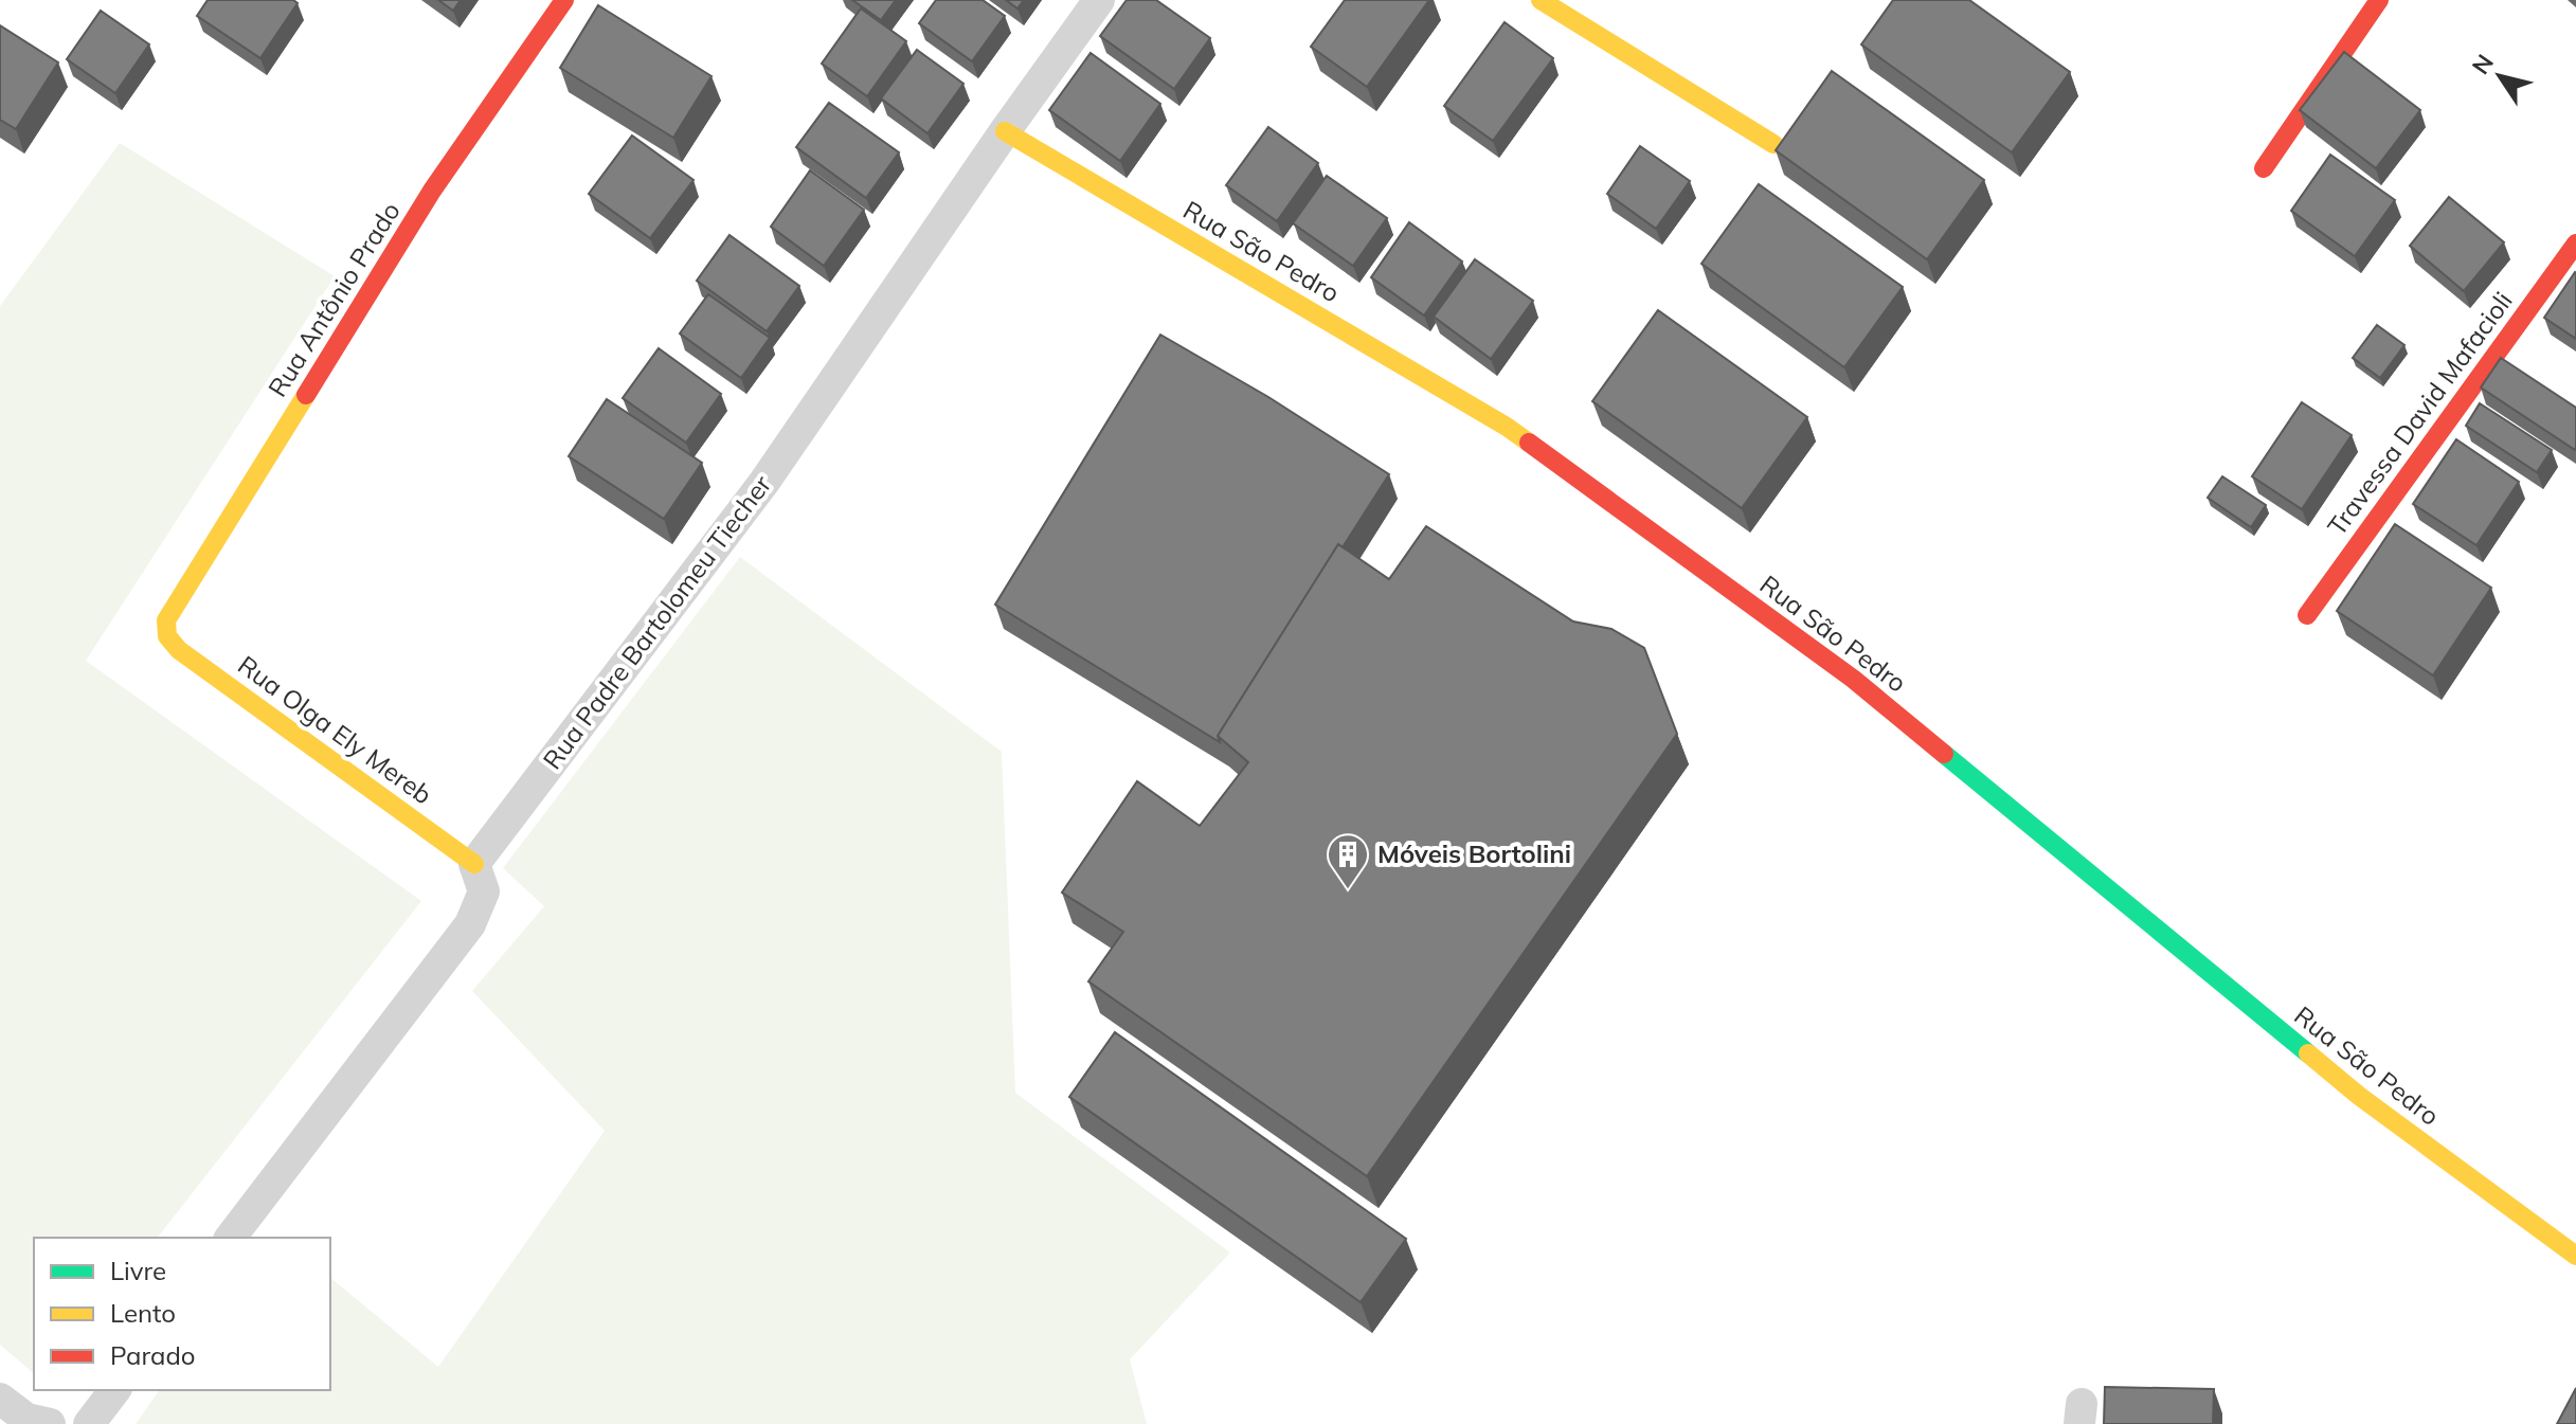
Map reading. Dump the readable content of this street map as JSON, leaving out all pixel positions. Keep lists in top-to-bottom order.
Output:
{
  "streets": {
    "street": [
      "Rua São Pedro",
      "Rua Antônio Prado",
      "Travessa David Mafacioli",
      "Rua Padre Bartolomeu Tiecher",
      "Rua Olga Ely Mereb"
    ]
  },
  "crossings": [
    ["Rua São Pedro", "Rua Padre Bartolomeu Tiecher"],
    ["Rua Antônio Prado", "Rua Olga Ely Mereb"],
    ["Rua Padre Bartolomeu Tiecher", "Rua Olga Ely Mereb"]
  ],
  "places": {
    "building": ["Móveis Bortolini"]
  },
  "legend": ["Livre", "Lento", "Parado"],
  "north": "top left"
}
